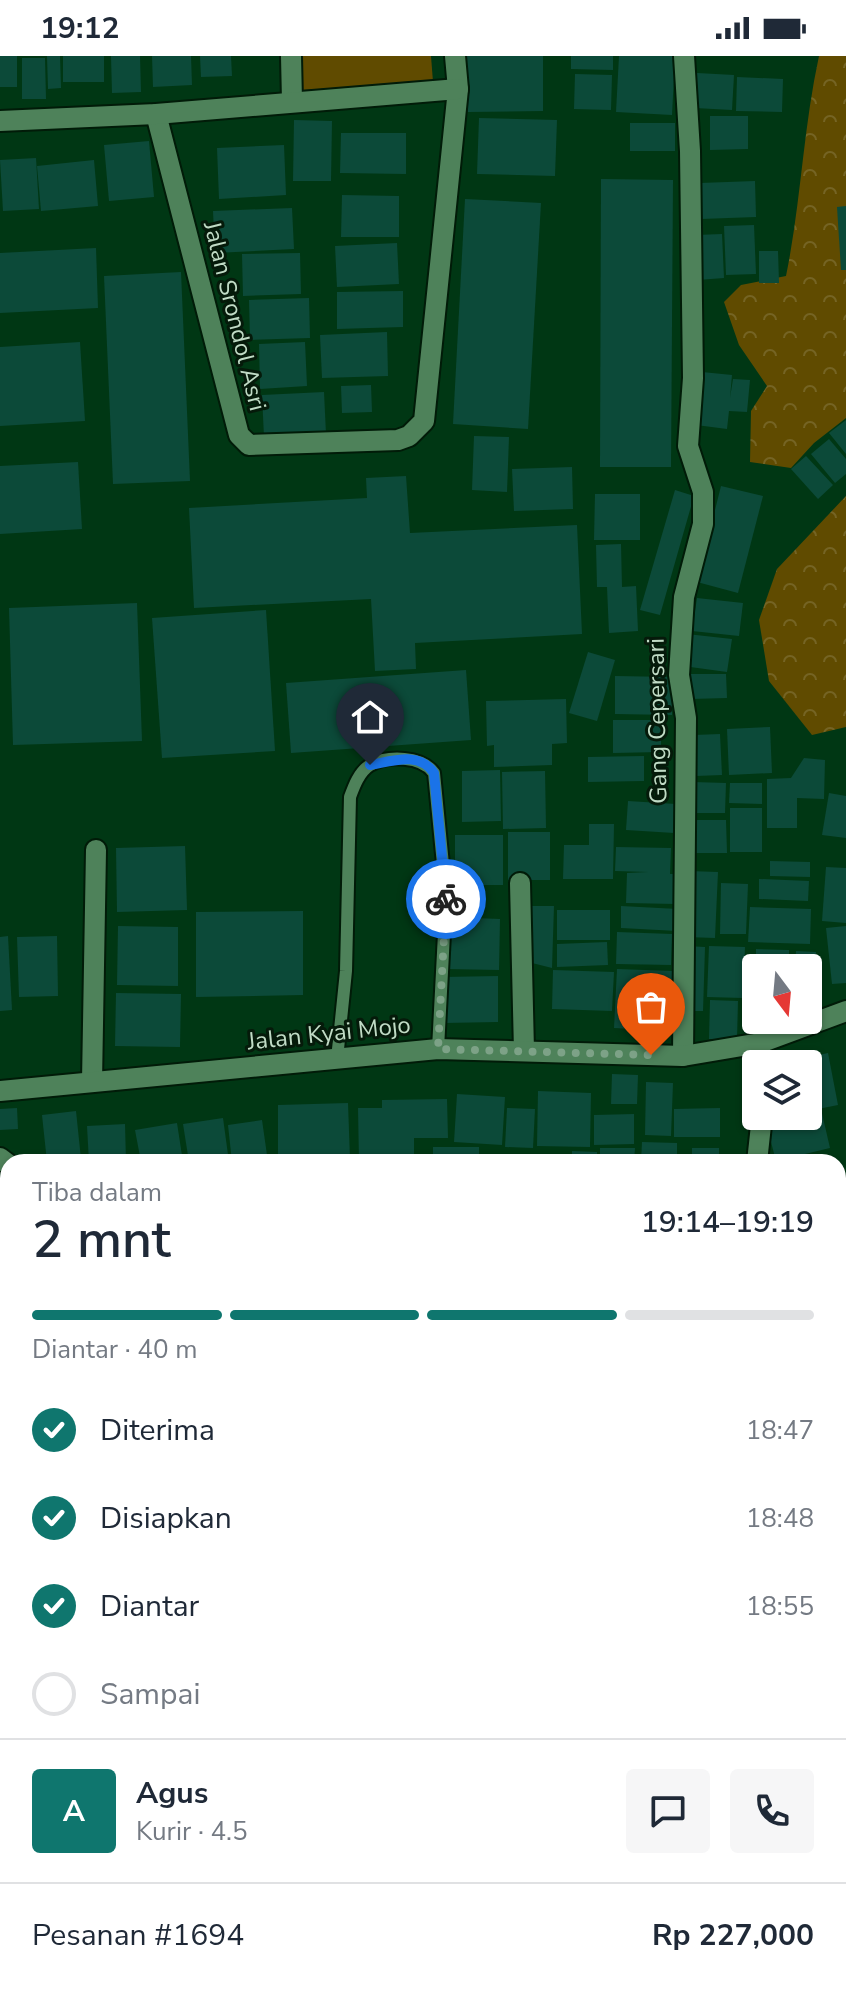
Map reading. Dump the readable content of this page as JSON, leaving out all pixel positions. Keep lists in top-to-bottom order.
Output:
{
  "streets": {
    "street": ["Jalan Srondol Asri", "Gang Cepersari", "Jalan Kyai Mojo"]
  },
  "crossings": [
    ["Gang Cepersari", "Jalan Kyai Mojo"]
  ],
  "north": "bottom",
  "page": {
    "status": "19:12",
    "heading": ["2 mnt", "Tiba dalam", "19:14–19:19"],
    "panel": [
      "Agus",
      "Kurir · 4.5",
      "Pesanan #1694",
      "Rp 227,000"
    ],
    "bar": "Diantar · 40 m",
    "list": [
      ["Diterima", "18:47"],
      ["Disiapkan", "18:48"],
      ["Diantar", "18:55"],
      "Sampai"
    ],
    "round": "A"
  }
}
